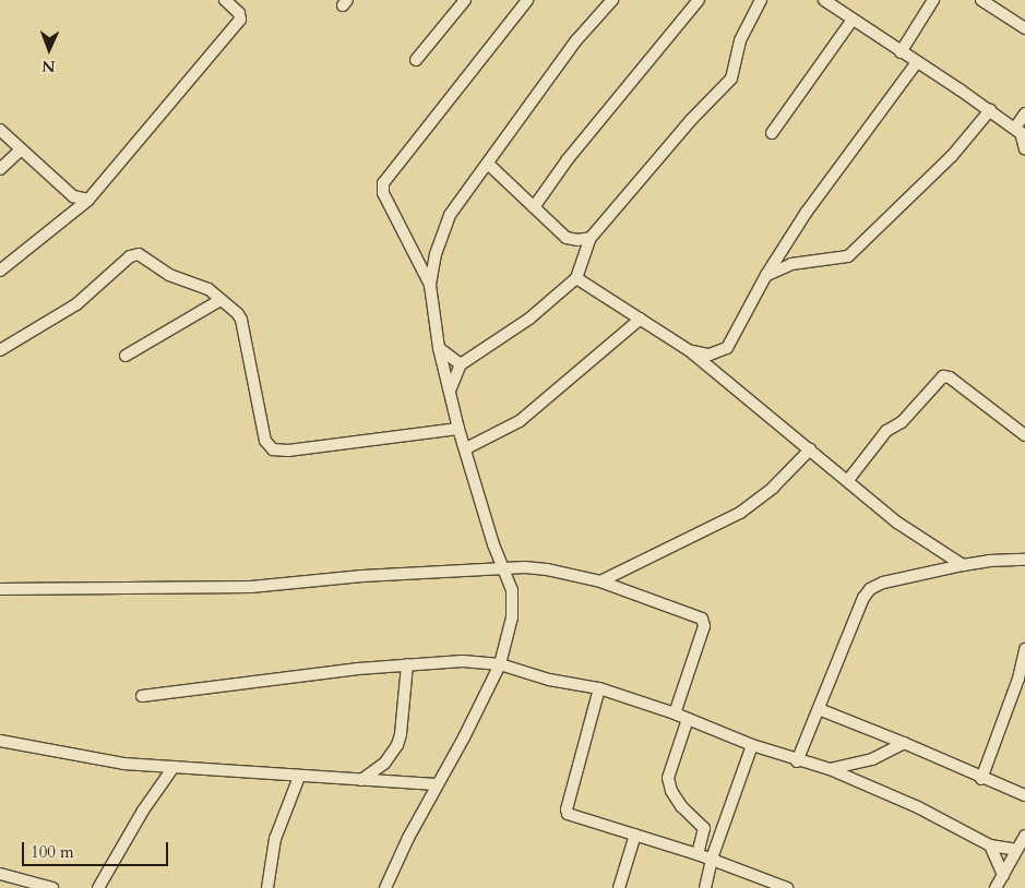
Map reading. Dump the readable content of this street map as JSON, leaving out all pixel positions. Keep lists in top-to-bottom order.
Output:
{
  "scale_bar": "100 m",
  "north": "bottom"
}
